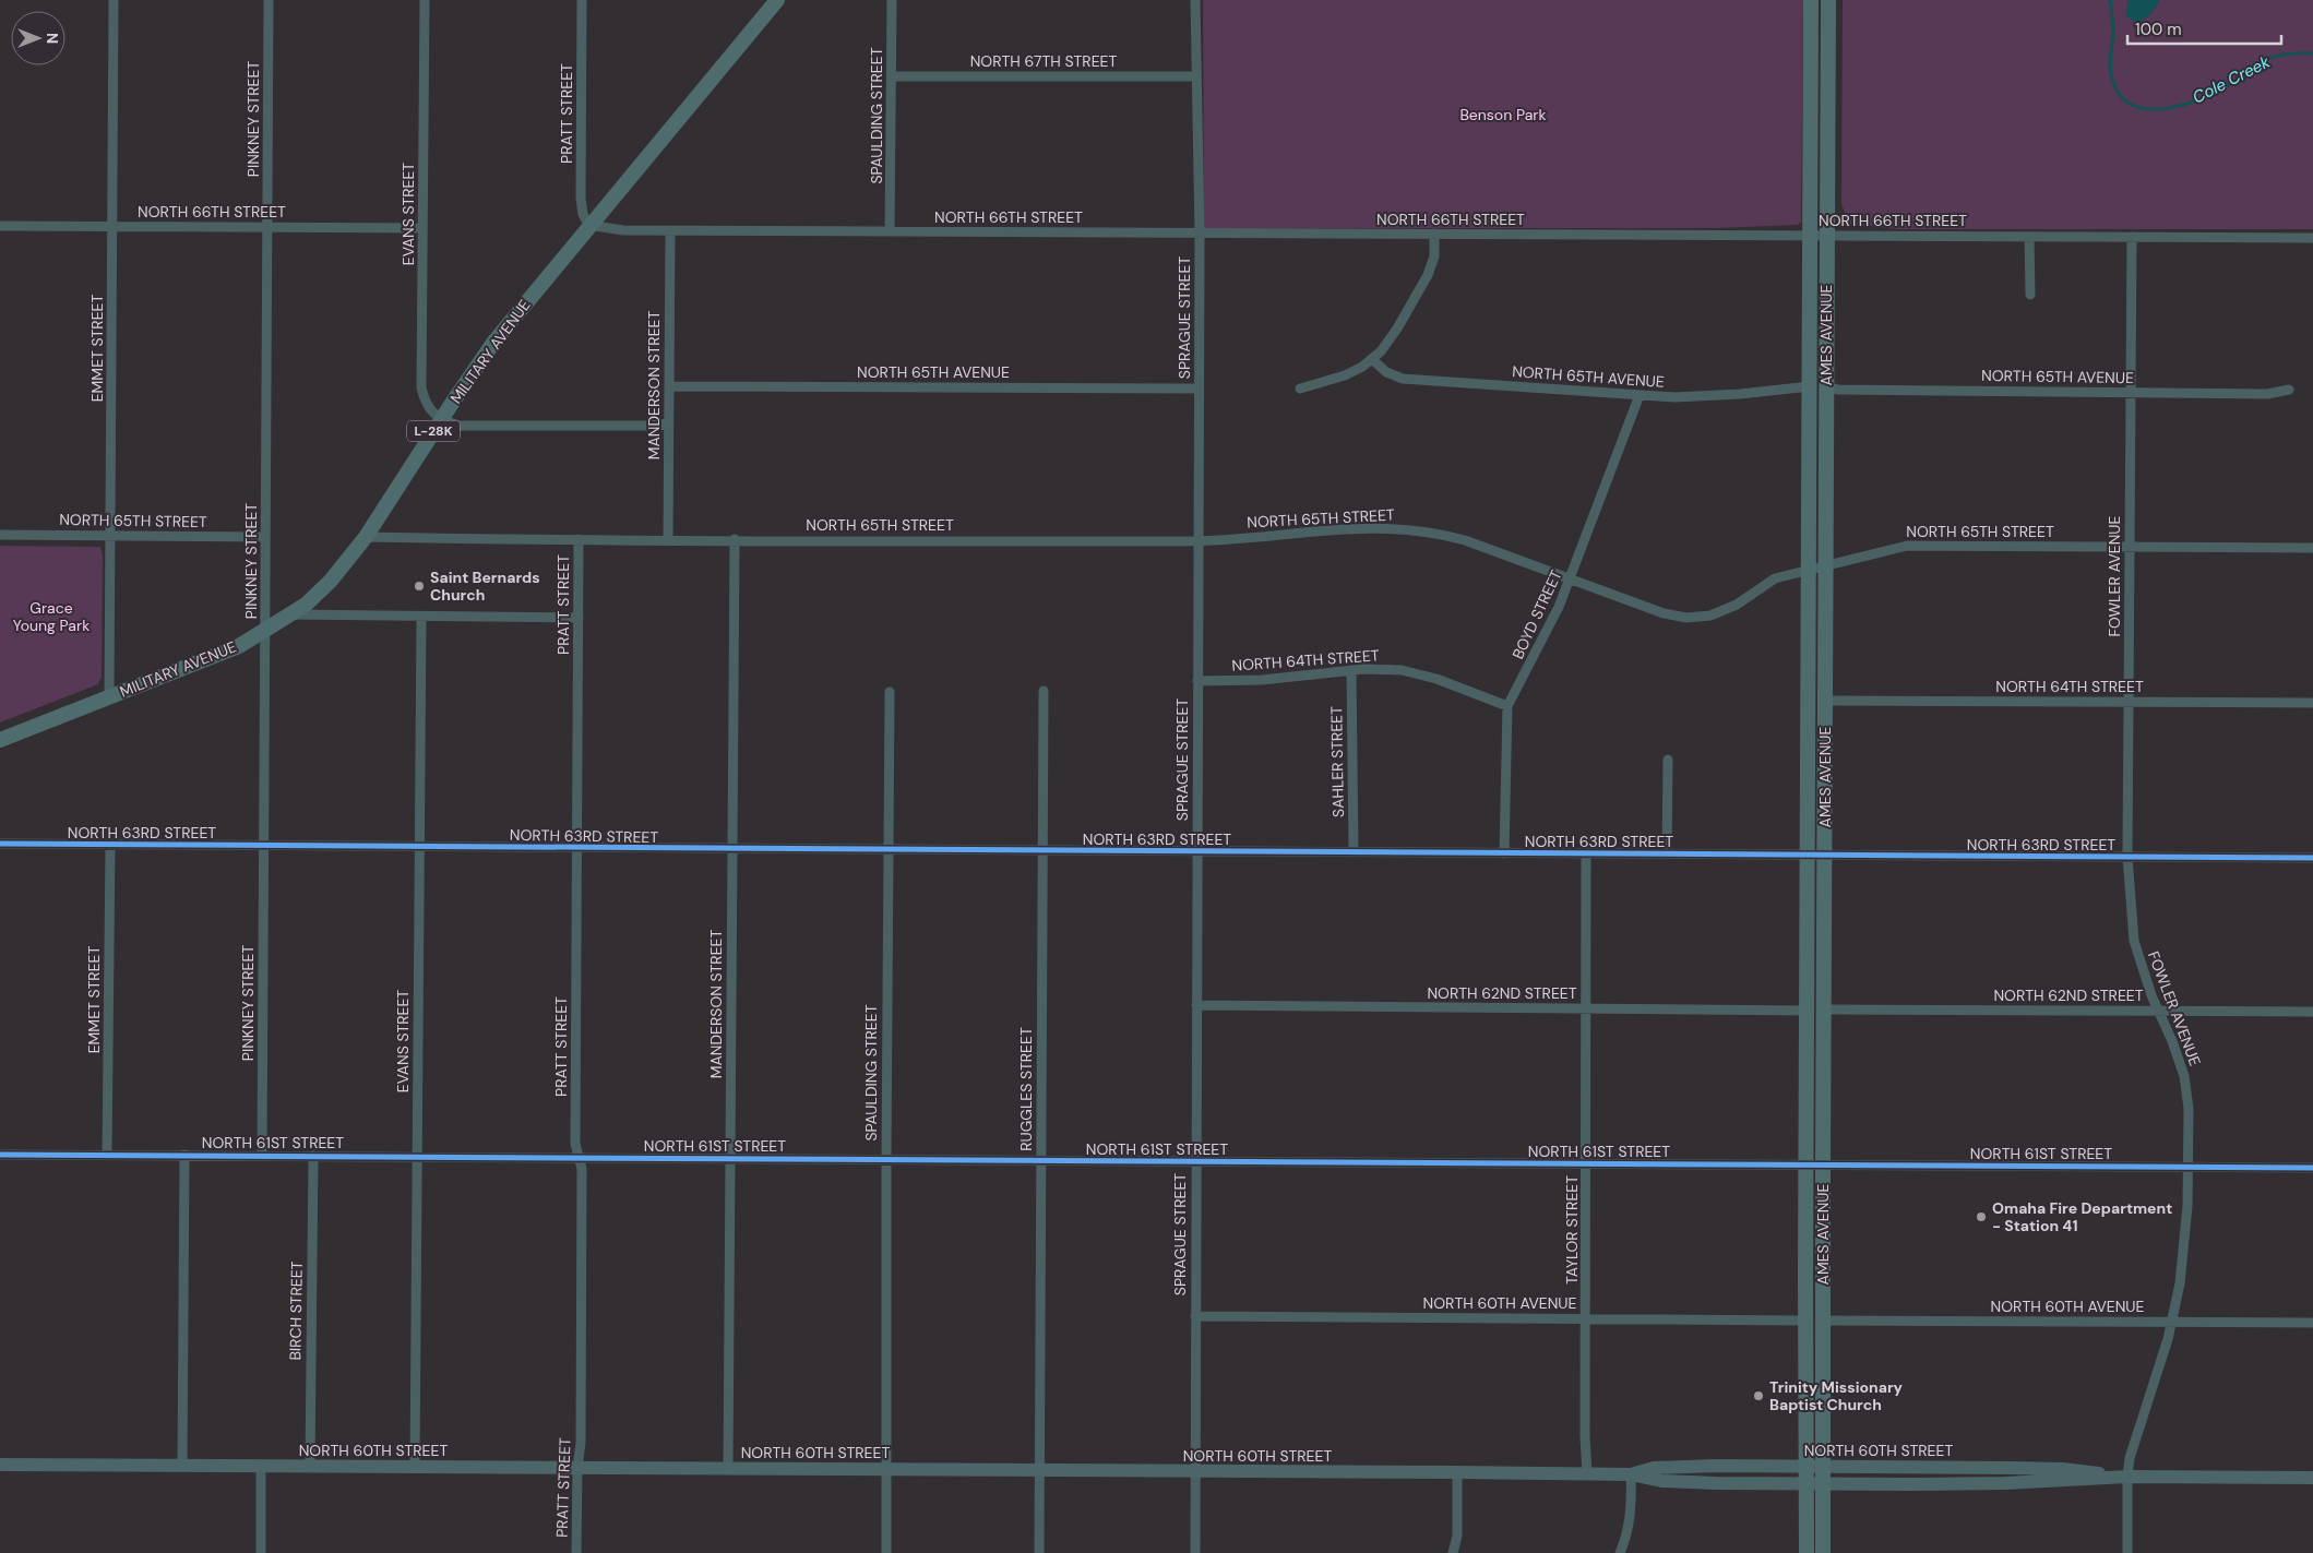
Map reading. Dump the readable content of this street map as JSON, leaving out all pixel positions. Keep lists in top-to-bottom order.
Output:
{
  "streets": {
    "main road": [
      "AMES AVENUE",
      "MILITARY AVENUE",
      "L-28K",
      "NORTH 60TH STREET"
    ],
    "street": [
      "NORTH 67TH STREET",
      "PRATT STREET",
      "SPAULDING STREET",
      "PINKNEY STREET",
      "NORTH 66TH STREET",
      "EVANS STREET",
      "SPRAGUE STREET",
      "EMMET STREET",
      "NORTH 65TH AVENUE",
      "MANDERSON STREET",
      "NORTH 65TH STREET",
      "FOWLER AVENUE",
      "BOYD STREET",
      "NORTH 64TH STREET",
      "SAHLER STREET",
      "NORTH 63RD STREET",
      "NORTH 62ND STREET",
      "RUGGLES STREET",
      "NORTH 61ST STREET",
      "TAYLOR STREET",
      "NORTH 60TH AVENUE",
      "BIRCH STREET"
    ]
  },
  "crossings": [
    ["NORTH 67TH STREET", "SPAULDING STREET"],
    ["NORTH 67TH STREET", "SPRAGUE STREET"],
    ["PRATT STREET", "NORTH 66TH STREET"],
    ["PRATT STREET", "MILITARY AVENUE"],
    ["PRATT STREET", "NORTH 65TH STREET"],
    ["PRATT STREET", "NORTH 63RD STREET"],
    ["PRATT STREET", "NORTH 61ST STREET"],
    ["PRATT STREET", "NORTH 60TH STREET"],
    ["SPAULDING STREET", "NORTH 66TH STREET"],
    ["SPAULDING STREET", "NORTH 63RD STREET"],
    ["SPAULDING STREET", "NORTH 61ST STREET"],
    ["SPAULDING STREET", "NORTH 60TH STREET"],
    ["PINKNEY STREET", "NORTH 66TH STREET"],
    ["PINKNEY STREET", "MILITARY AVENUE"],
    ["PINKNEY STREET", "NORTH 65TH STREET"],
    ["PINKNEY STREET", "NORTH 63RD STREET"],
    ["PINKNEY STREET", "NORTH 61ST STREET"],
    ["NORTH 66TH STREET", "EVANS STREET"],
    ["NORTH 66TH STREET", "SPRAGUE STREET"],
    ["NORTH 66TH STREET", "AMES AVENUE"],
    ["NORTH 66TH STREET", "EMMET STREET"],
    ["NORTH 66TH STREET", "MILITARY AVENUE"],
    ["NORTH 66TH STREET", "MANDERSON STREET"],
    ["NORTH 66TH STREET", "FOWLER AVENUE"],
    ["EVANS STREET", "MILITARY AVENUE"],
    ["EVANS STREET", "NORTH 63RD STREET"],
    ["EVANS STREET", "NORTH 61ST STREET"],
    ["EVANS STREET", "NORTH 60TH STREET"],
    ["SPRAGUE STREET", "NORTH 65TH AVENUE"],
    ["SPRAGUE STREET", "NORTH 65TH STREET"],
    ["SPRAGUE STREET", "NORTH 64TH STREET"],
    ["SPRAGUE STREET", "NORTH 63RD STREET"],
    ["SPRAGUE STREET", "NORTH 62ND STREET"],
    ["SPRAGUE STREET", "NORTH 61ST STREET"],
    ["SPRAGUE STREET", "NORTH 60TH AVENUE"],
    ["SPRAGUE STREET", "NORTH 60TH STREET"],
    ["AMES AVENUE", "NORTH 65TH AVENUE"],
    ["AMES AVENUE", "NORTH 65TH STREET"],
    ["AMES AVENUE", "NORTH 64TH STREET"],
    ["AMES AVENUE", "NORTH 63RD STREET"],
    ["AMES AVENUE", "NORTH 62ND STREET"],
    ["AMES AVENUE", "NORTH 61ST STREET"],
    ["AMES AVENUE", "NORTH 60TH AVENUE"],
    ["AMES AVENUE", "NORTH 60TH STREET"],
    ["EMMET STREET", "MILITARY AVENUE"],
    ["EMMET STREET", "NORTH 65TH STREET"],
    ["EMMET STREET", "NORTH 63RD STREET"],
    ["EMMET STREET", "NORTH 61ST STREET"],
    ["MILITARY AVENUE", "NORTH 65TH STREET"],
    ["NORTH 65TH AVENUE", "MANDERSON STREET"],
    ["NORTH 65TH AVENUE", "FOWLER AVENUE"],
    ["NORTH 65TH AVENUE", "BOYD STREET"],
    ["MANDERSON STREET", "NORTH 65TH STREET"],
    ["MANDERSON STREET", "NORTH 63RD STREET"],
    ["MANDERSON STREET", "NORTH 61ST STREET"],
    ["MANDERSON STREET", "NORTH 60TH STREET"],
    ["NORTH 65TH STREET", "FOWLER AVENUE"],
    ["NORTH 65TH STREET", "BOYD STREET"],
    ["FOWLER AVENUE", "NORTH 64TH STREET"],
    ["FOWLER AVENUE", "NORTH 63RD STREET"],
    ["FOWLER AVENUE", "NORTH 62ND STREET"],
    ["FOWLER AVENUE", "NORTH 61ST STREET"],
    ["FOWLER AVENUE", "NORTH 60TH AVENUE"],
    ["FOWLER AVENUE", "NORTH 60TH STREET"],
    ["BOYD STREET", "NORTH 64TH STREET"],
    ["BOYD STREET", "NORTH 63RD STREET"],
    ["NORTH 64TH STREET", "SAHLER STREET"],
    ["SAHLER STREET", "NORTH 63RD STREET"],
    ["NORTH 63RD STREET", "RUGGLES STREET"],
    ["NORTH 63RD STREET", "TAYLOR STREET"],
    ["NORTH 62ND STREET", "TAYLOR STREET"],
    ["RUGGLES STREET", "NORTH 61ST STREET"],
    ["RUGGLES STREET", "NORTH 60TH STREET"],
    ["NORTH 61ST STREET", "TAYLOR STREET"],
    ["NORTH 61ST STREET", "BIRCH STREET"],
    ["TAYLOR STREET", "NORTH 60TH AVENUE"],
    ["TAYLOR STREET", "NORTH 60TH STREET"],
    ["BIRCH STREET", "NORTH 60TH STREET"]
  ],
  "water": ["Cole Creek"],
  "parks": ["Benson Park", "Grace Young Park"],
  "places": ["Saint Bernards Church", "Omaha Fire Department - Station 41", "Trinity Missionary Baptist Church"],
  "scale_bar": "100 m",
  "north": "right"
}
